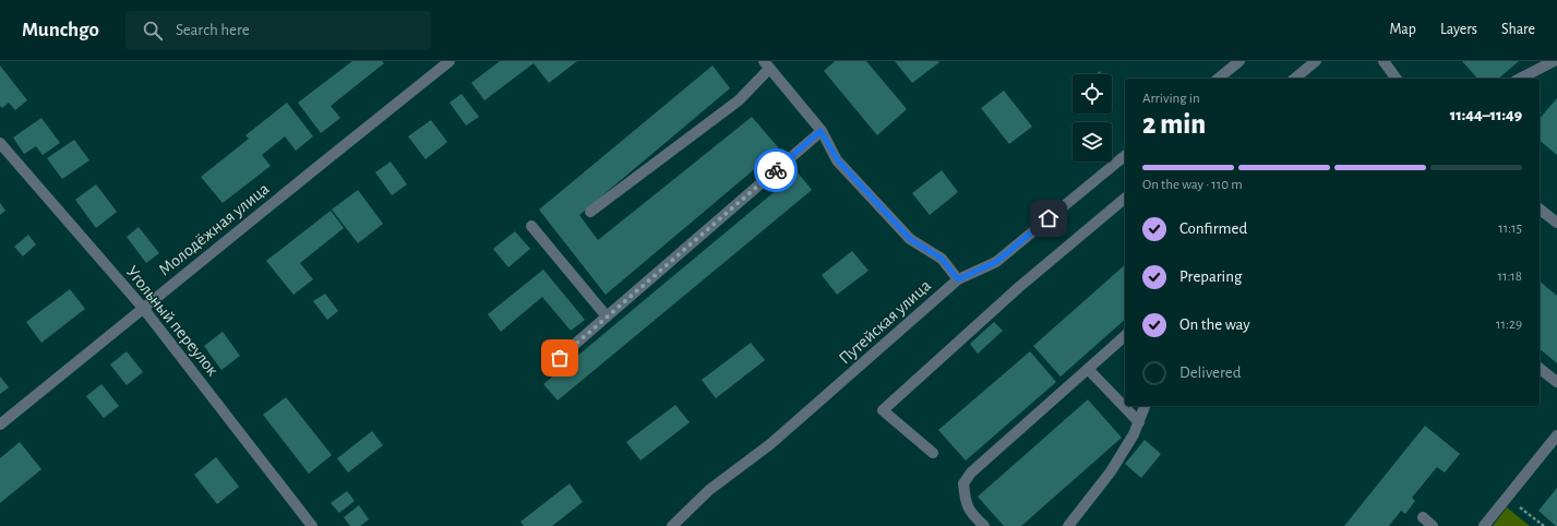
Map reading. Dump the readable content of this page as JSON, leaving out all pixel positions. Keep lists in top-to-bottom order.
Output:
{
  "streets": {
    "street": ["Молодёжная улица", "Угольный переулок", "Путейская улица"]
  },
  "crossings": [
    ["Молодёжная улица", "Угольный переулок"]
  ],
  "page": {
    "header": "Munchgo",
    "search": "Search here",
    "nav": ["Map", "Layers", "Share"],
    "heading": ["2 min", "Arriving in", "11:44–11:49"],
    "bar": "On the way · 110 m",
    "list": [
      ["Confirmed", "11:15"],
      ["Preparing", "11:18"],
      ["On the way", "11:29"],
      "Delivered"
    ]
  }
}
